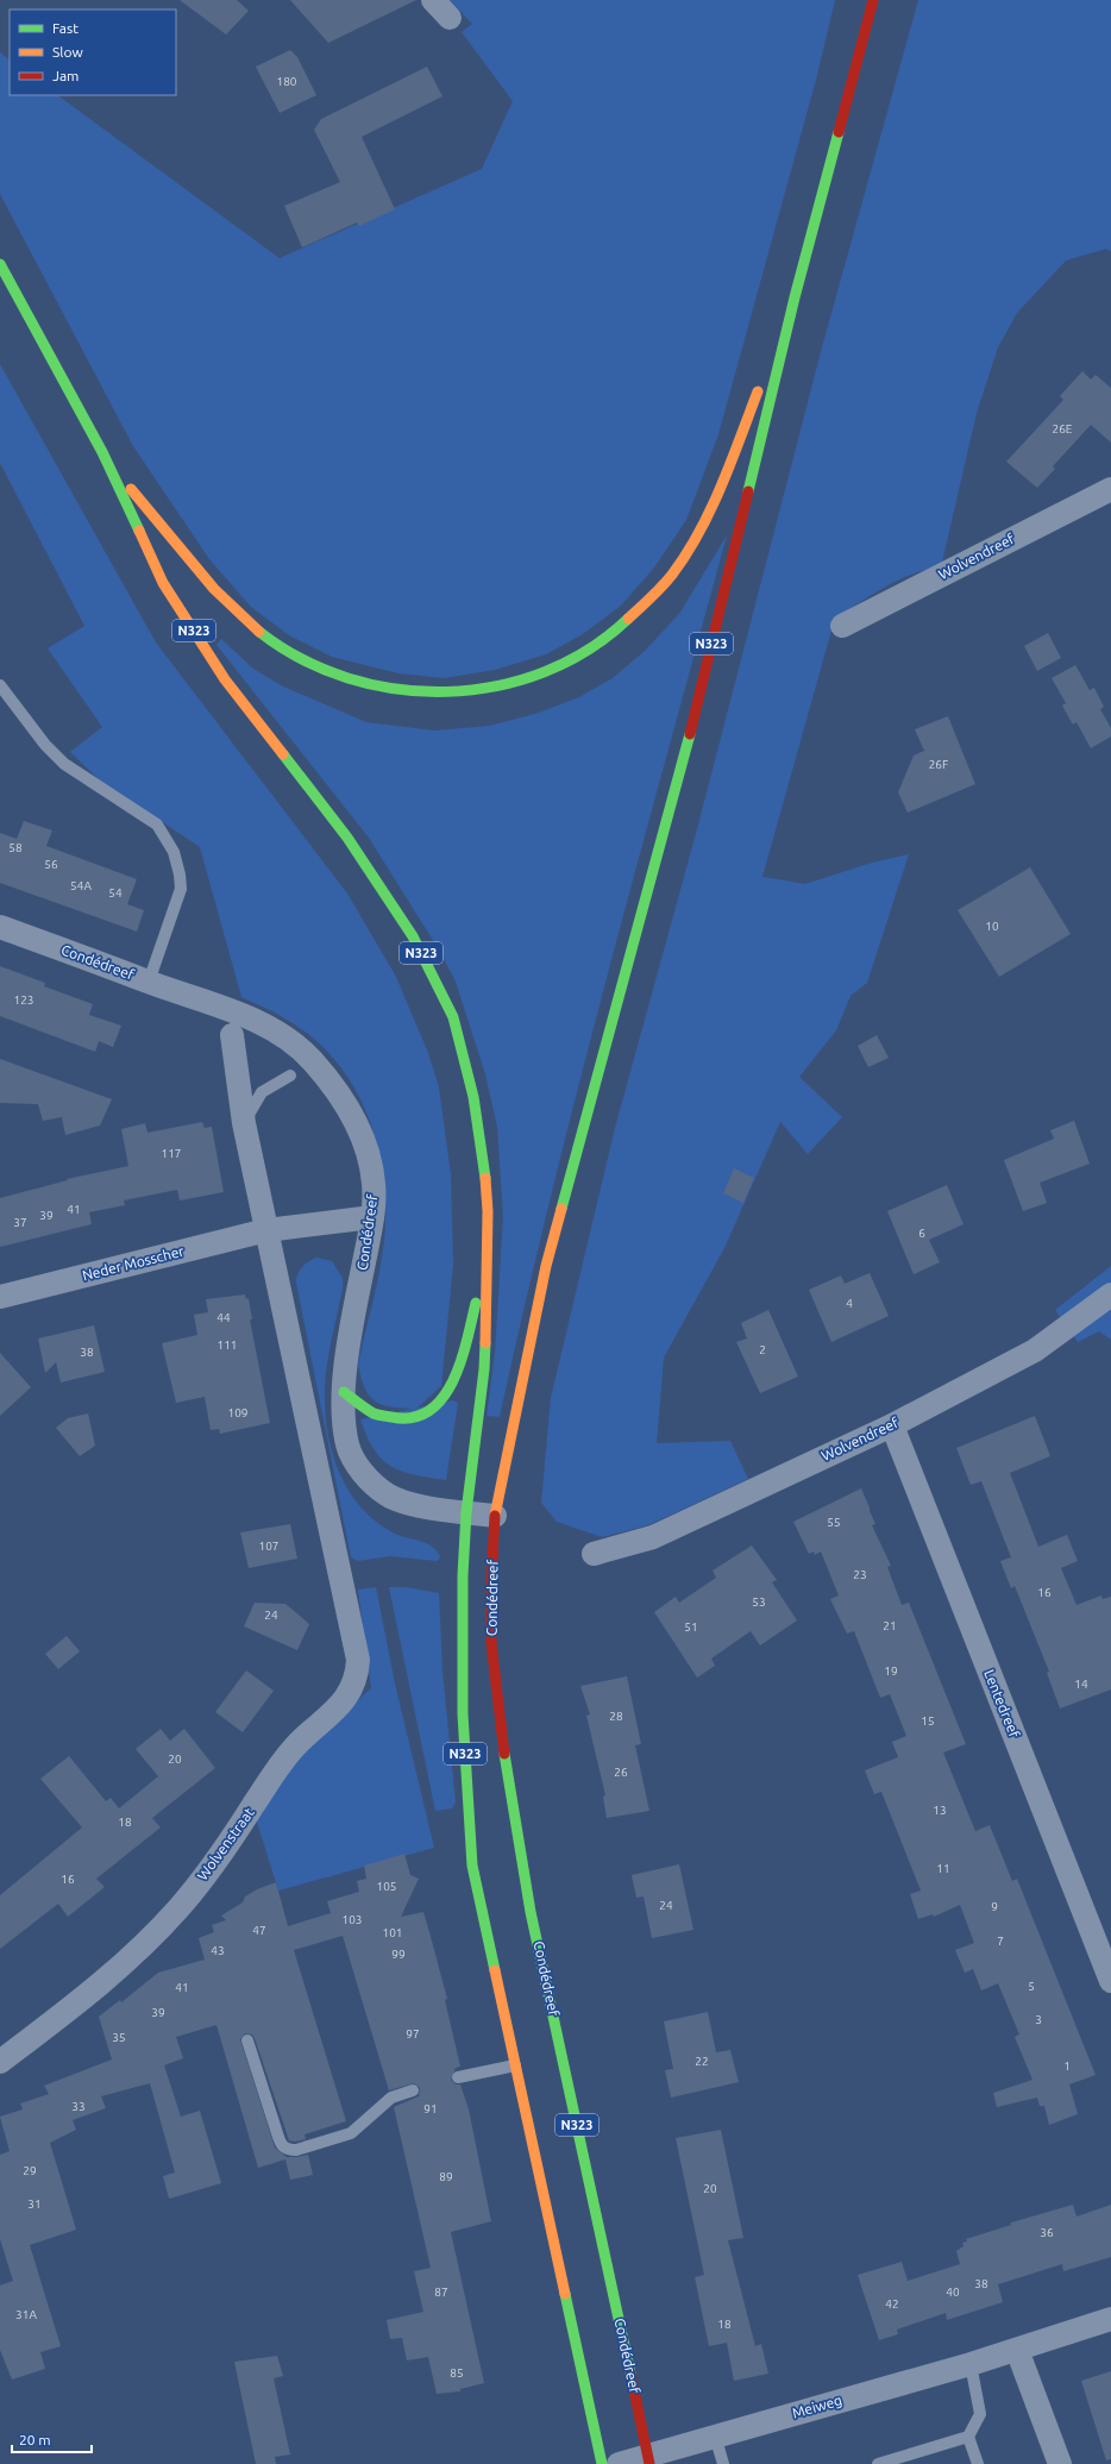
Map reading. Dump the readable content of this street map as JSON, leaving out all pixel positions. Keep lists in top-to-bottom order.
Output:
{
  "streets": {
    "main road": ["N323", "Condédreef"],
    "street": [
      "Wolvendreef",
      "Neder Mosscher",
      "Lentedreef",
      "Wolvenstraat",
      "Meiweg"
    ]
  },
  "crossings": [
    ["Wolvendreef", "Lentedreef"],
    ["N323", "Condédreef"],
    ["Condédreef", "Neder Mosscher"],
    ["Condédreef", "Meiweg"],
    ["Neder Mosscher", "Wolvenstraat"]
  ],
  "house_numbers": [
    "180",
    "26E",
    "26F",
    "58",
    "56",
    "54A",
    "54",
    "10",
    "123",
    "117",
    "41",
    "39",
    "37",
    "6",
    "4",
    "44",
    "111",
    "2",
    "38",
    "109",
    "55",
    "107",
    "23",
    "16",
    "53",
    "24",
    "21",
    "51",
    "19",
    "14",
    "28",
    "15",
    "20",
    "26",
    "13",
    "18",
    "11",
    "16",
    "105",
    "24",
    "9",
    "103",
    "47",
    "101",
    "7",
    "43",
    "99",
    "5",
    "41",
    "39",
    "3",
    "97",
    "35",
    "22",
    "1",
    "33",
    "91",
    "29",
    "89",
    "20",
    "31",
    "36",
    "38",
    "87",
    "40",
    "42",
    "31A",
    "18",
    "85"
  ],
  "legend": ["Fast", "Slow", "Jam"],
  "scale_bar": "20 m"
}
